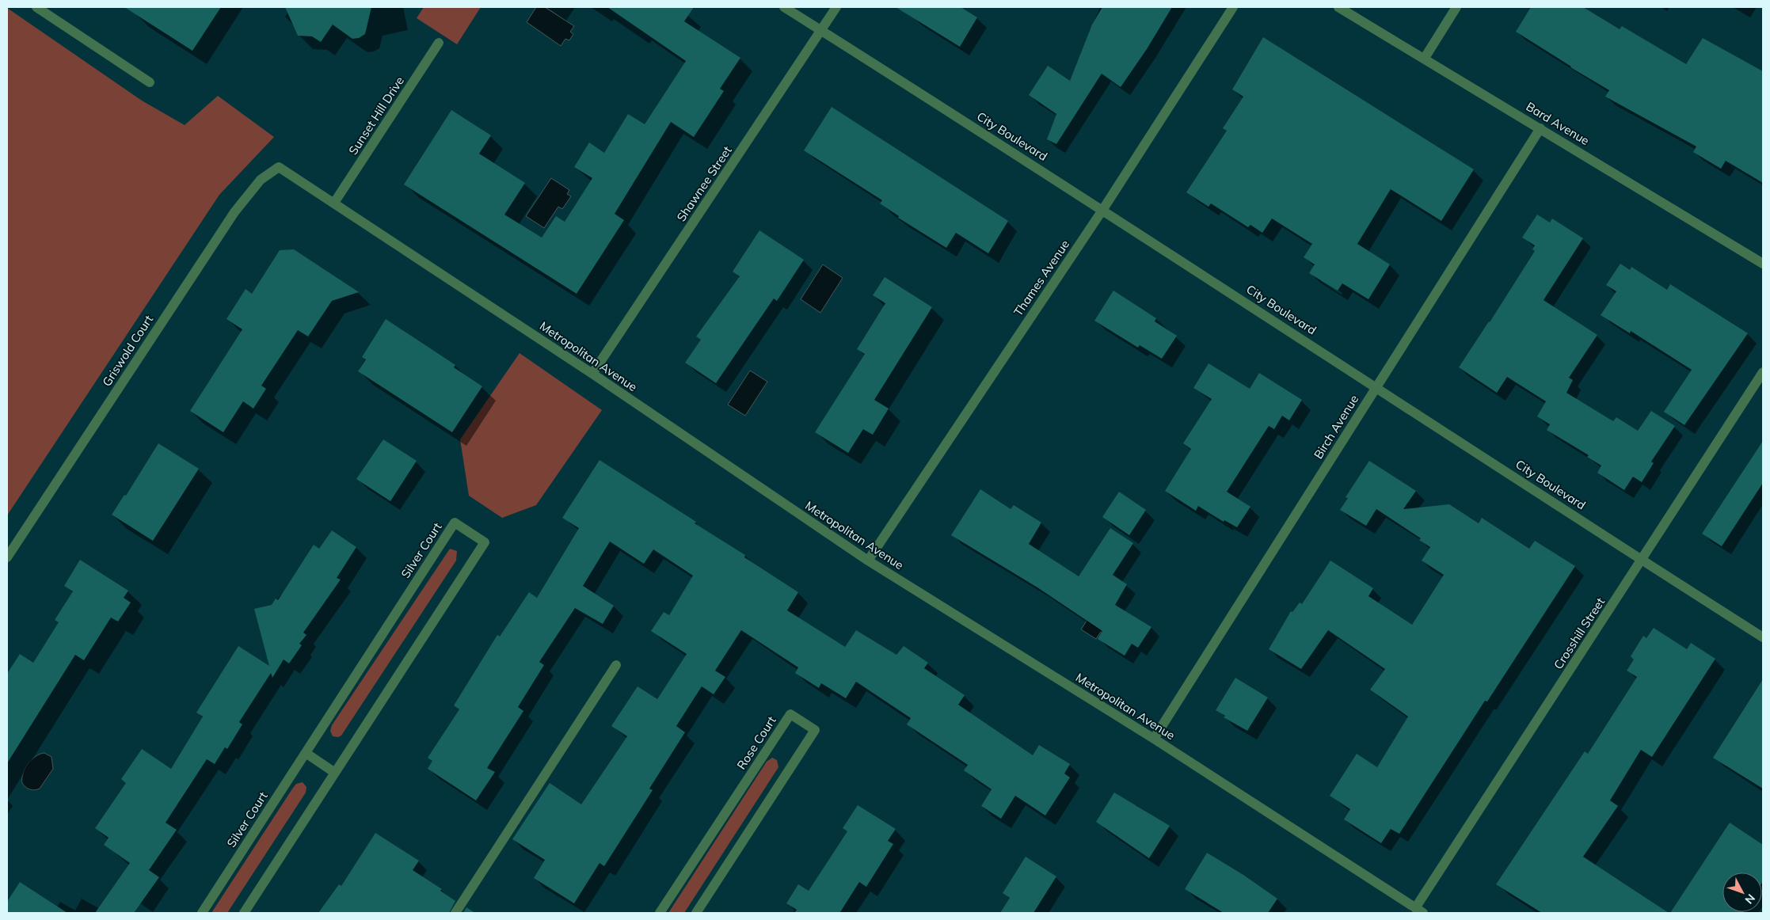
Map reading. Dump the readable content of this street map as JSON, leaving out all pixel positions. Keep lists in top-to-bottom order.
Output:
{
  "streets": {
    "street": [
      "Sunset Hill Drive",
      "Bard Avenue",
      "City Boulevard",
      "Shawnee Street",
      "Thames Avenue",
      "Griswold Court",
      "Metropolitan Avenue",
      "Birch Avenue",
      "Silver Court",
      "Crosshill Street",
      "Rose Court"
    ]
  },
  "crossings": [
    ["Sunset Hill Drive", "Metropolitan Avenue"],
    ["Bard Avenue", "Birch Avenue"],
    ["City Boulevard", "Shawnee Street"],
    ["City Boulevard", "Thames Avenue"],
    ["City Boulevard", "Birch Avenue"],
    ["City Boulevard", "Crosshill Street"],
    ["Shawnee Street", "Metropolitan Avenue"],
    ["Thames Avenue", "Metropolitan Avenue"],
    ["Griswold Court", "Metropolitan Avenue"],
    ["Metropolitan Avenue", "Birch Avenue"],
    ["Metropolitan Avenue", "Crosshill Street"]
  ],
  "north": "bottom right"
}
